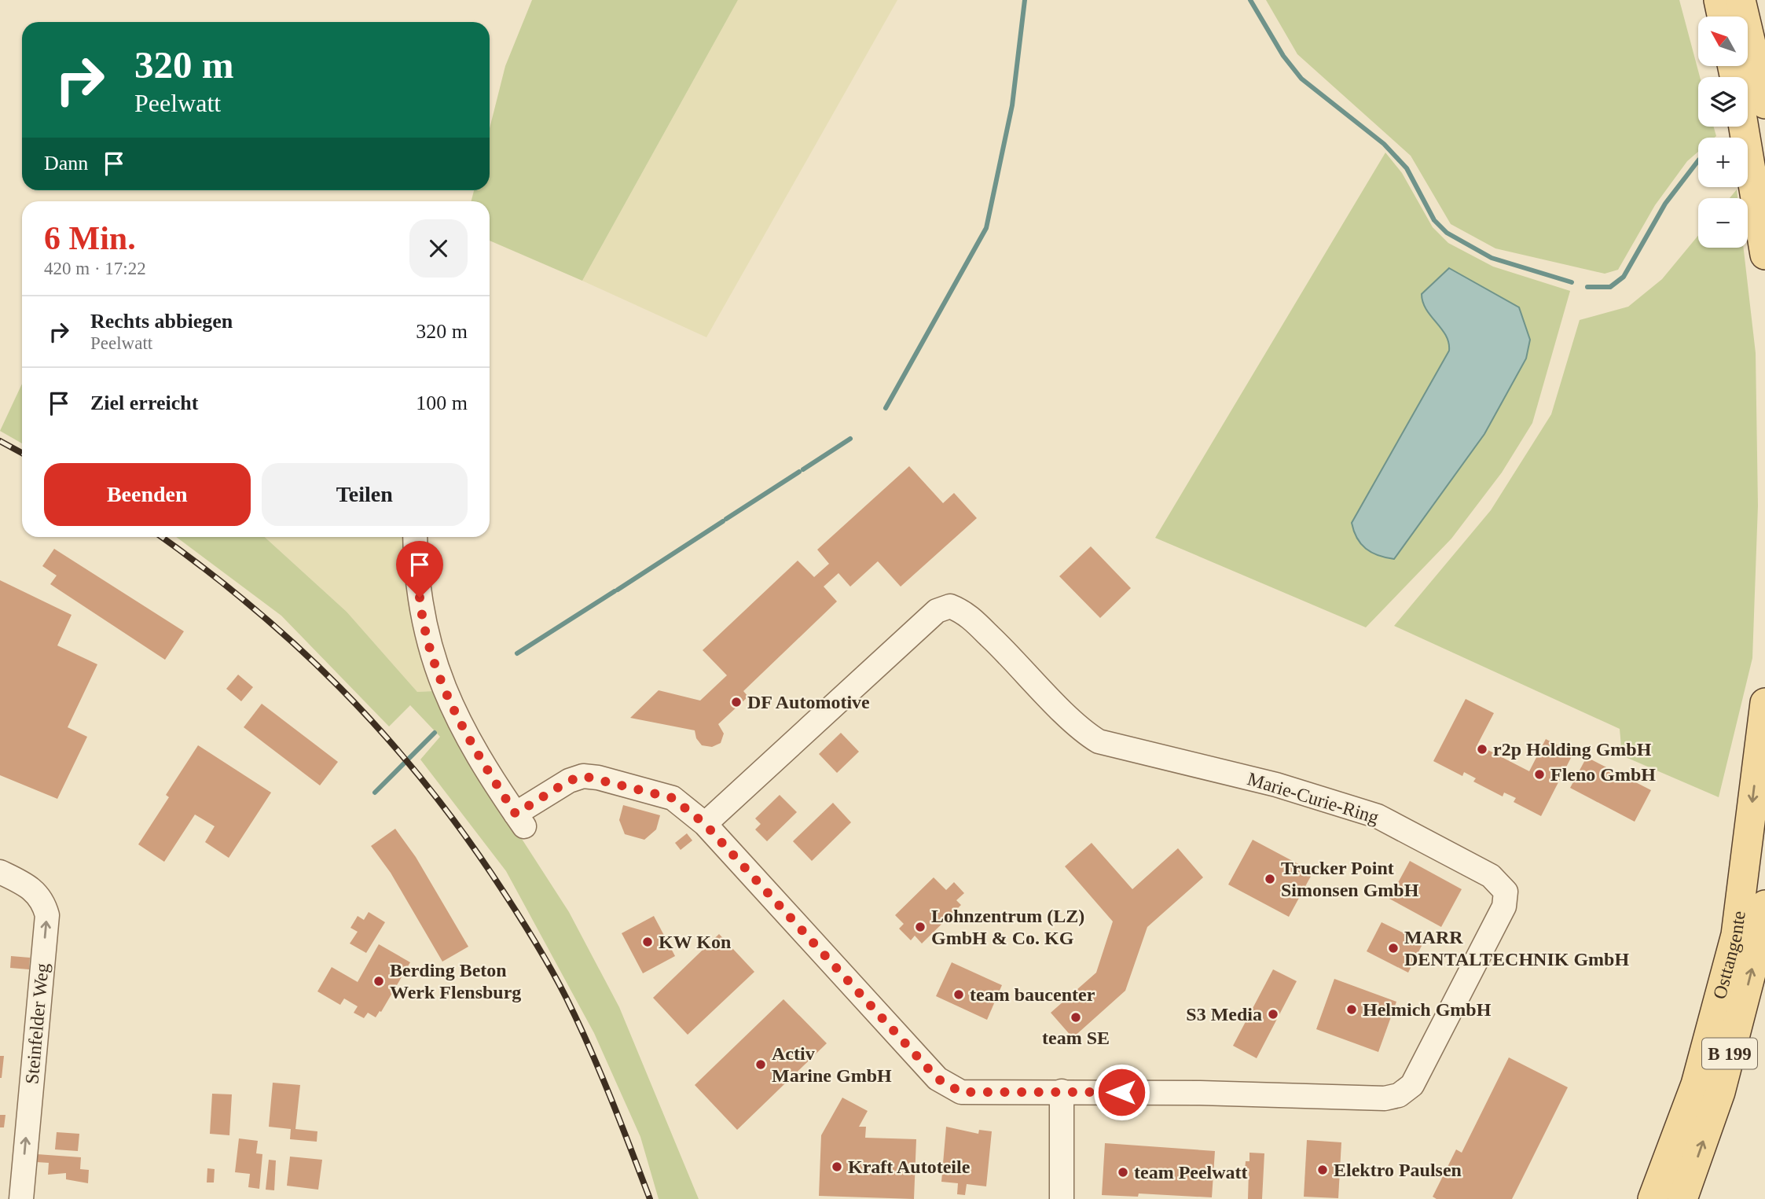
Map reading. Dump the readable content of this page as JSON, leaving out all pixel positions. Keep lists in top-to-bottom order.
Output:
{
  "streets": {
    "main road": ["Osttangente", "B 199"],
    "street": ["Marie-Curie-Ring", "Steinfelder Weg"]
  },
  "one_way": ["Steinfelder Weg"],
  "places": [
    "DF Automotive",
    "r2p Holding GmbH",
    "Fleno GmbH",
    "Trucker Point Simonsen GmbH",
    "Lohnzentrum (LZ) GmbH & Co. KG",
    "KW Kon",
    "MARR DENTALTECHNIK GmbH",
    "Berding Beton Werk Flensburg",
    "team baucenter",
    "Helmich GmbH",
    "S3 Media",
    "team SE",
    "Activ Marine GmbH",
    "Kraft Autoteile",
    "Elektro Paulsen",
    "team Peelwatt"
  ],
  "north": "top left",
  "page": {
    "map_buttons": ["+", "−"],
    "turn": ["320 m", "Peelwatt"],
    "then": "Dann",
    "heading": ["6 Min.", "420 m · 17:22"],
    "list": [
      {
        "name": "Rechts abbiegen",
        "note": "Peelwatt",
        "value": "320 m"
      },
      {
        "name": "Ziel erreicht",
        "value": "100 m"
      }
    ],
    "buttons": ["Beenden", "Teilen"]
  }
}
